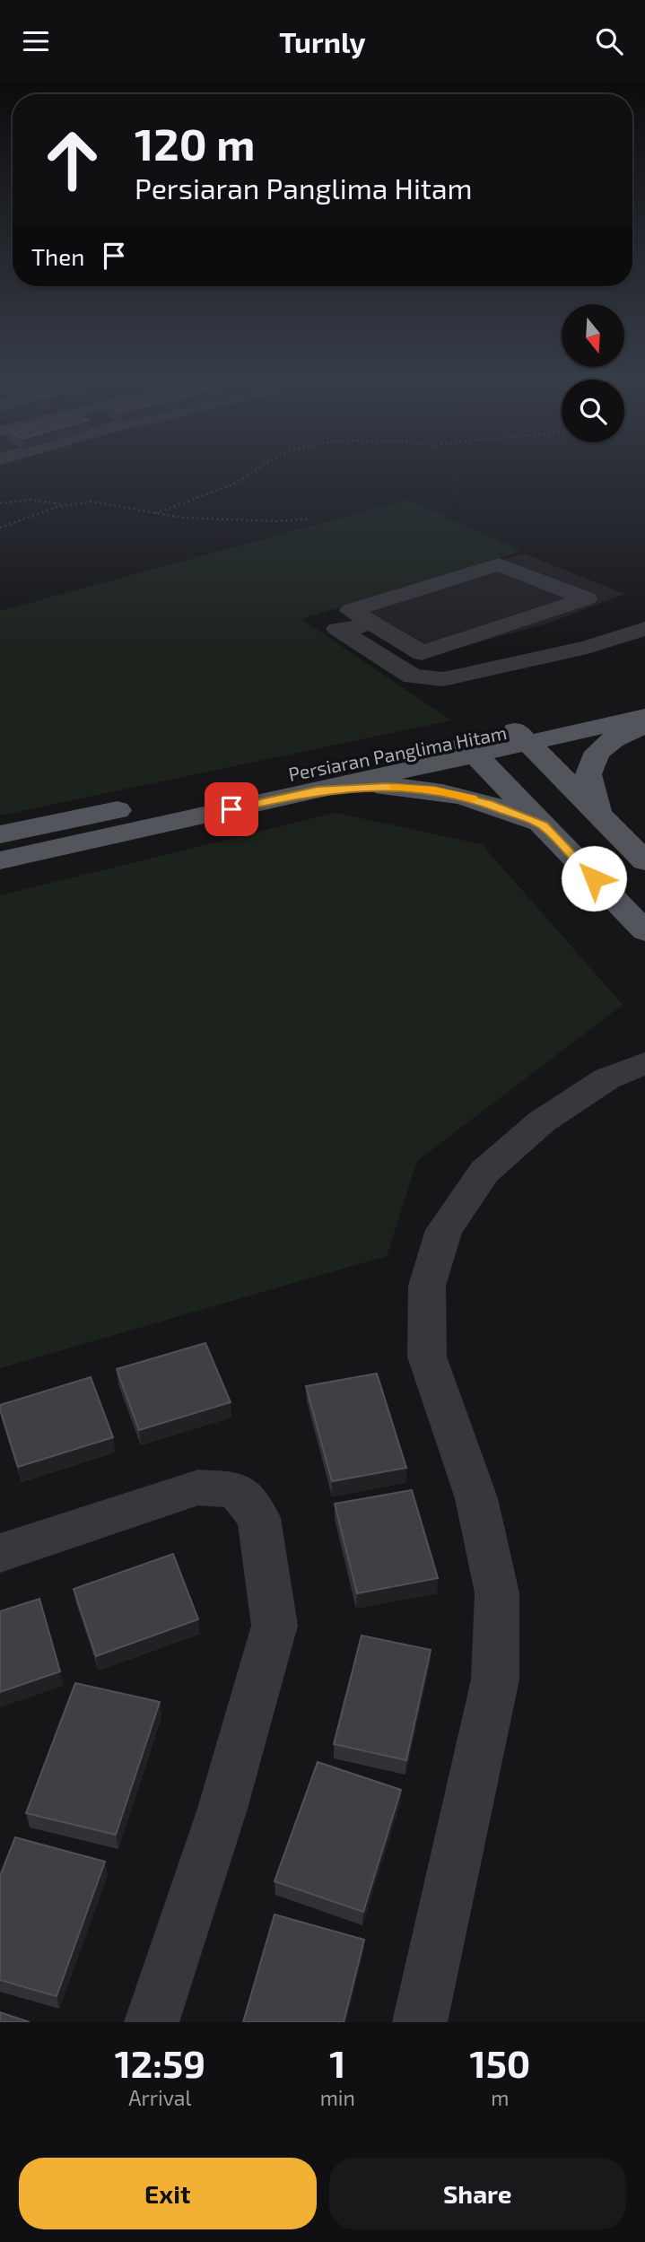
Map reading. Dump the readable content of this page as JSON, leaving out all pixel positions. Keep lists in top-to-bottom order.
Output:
{
  "streets": {
    "main road": ["Persiaran Panglima Hitam"]
  },
  "north": "bottom",
  "page": {
    "header": "Turnly",
    "turn": ["120 m", "Persiaran Panglima Hitam"],
    "then": "Then",
    "eta": [
      "12:59",
      "Arrival",
      "1",
      "min",
      "150",
      "m"
    ],
    "buttons": ["Exit", "Share"]
  }
}
